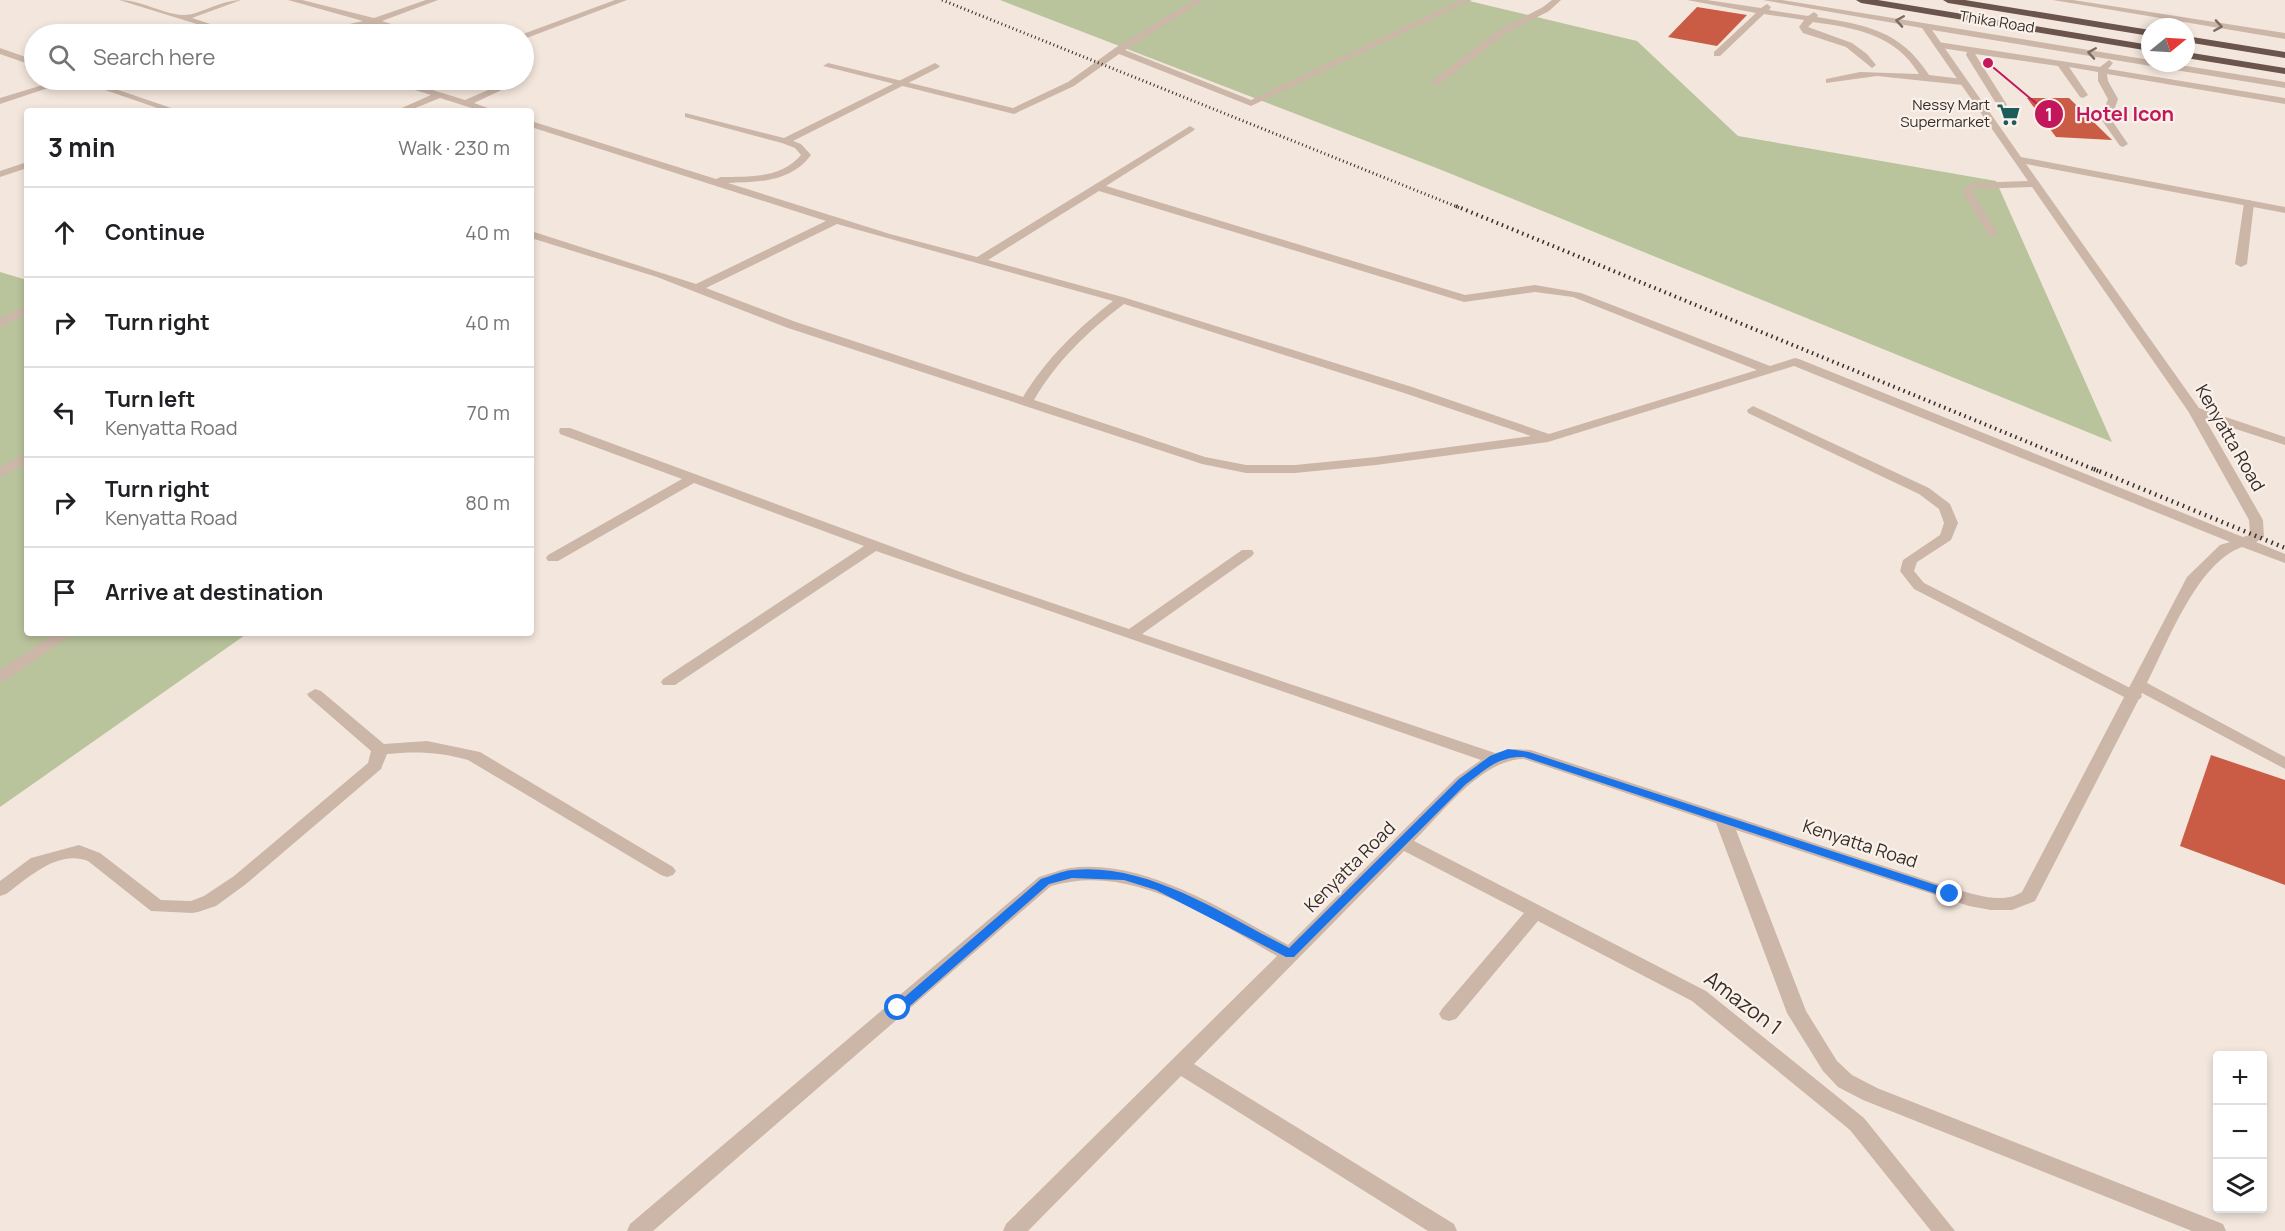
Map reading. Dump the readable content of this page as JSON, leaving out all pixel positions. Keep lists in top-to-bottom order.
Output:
{
  "streets": {
    "highway": ["Thika Road"],
    "street": ["Kenyatta Road", "Amazon 1"]
  },
  "crossings": [
    ["Thika Road", "Kenyatta Road"],
    ["Kenyatta Road", "Amazon 1"]
  ],
  "places": {
    "other": ["Hotel Icon"],
    "supermarket": ["Nessy Mart Supermarket"]
  },
  "north": "right",
  "page": {
    "search": "Search here",
    "heading": ["3 min", "Walk · 230 m"],
    "list": [
      ["Continue", "40 m"],
      ["Turn right", "40 m"],
      ["Turn left", "Kenyatta Road", "70 m"],
      ["Turn right", "Kenyatta Road", "80 m"],
      "Arrive at destination"
    ],
    "map_buttons": ["+", "−"]
  }
}
